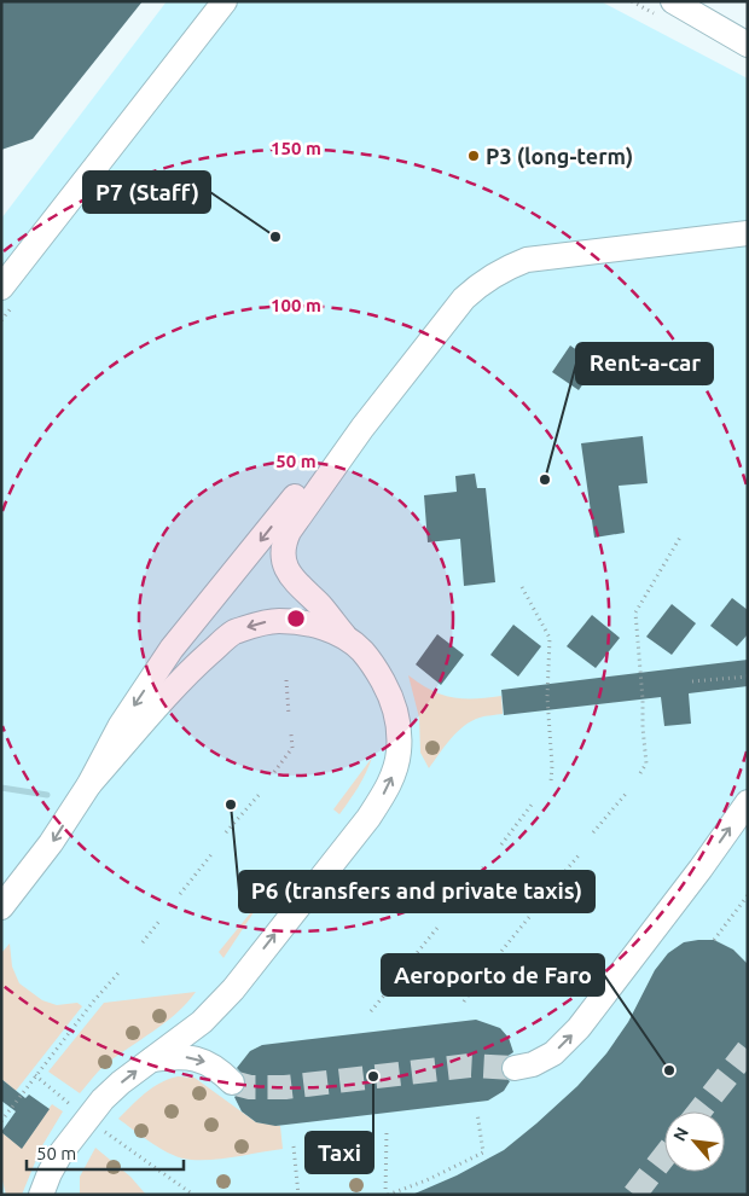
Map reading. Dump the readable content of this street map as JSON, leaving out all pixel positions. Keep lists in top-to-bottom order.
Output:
{
  "places": [
    "P3 (long-term)",
    "P7 (Staff)",
    "Rent-a-car",
    "P6 (transfers and private taxis)",
    "Aeroporto de Faro",
    "Taxi"
  ],
  "scale_bar": "50 m",
  "north": "top left",
  "rings": ["150 m", "100 m", "50 m"]
}
